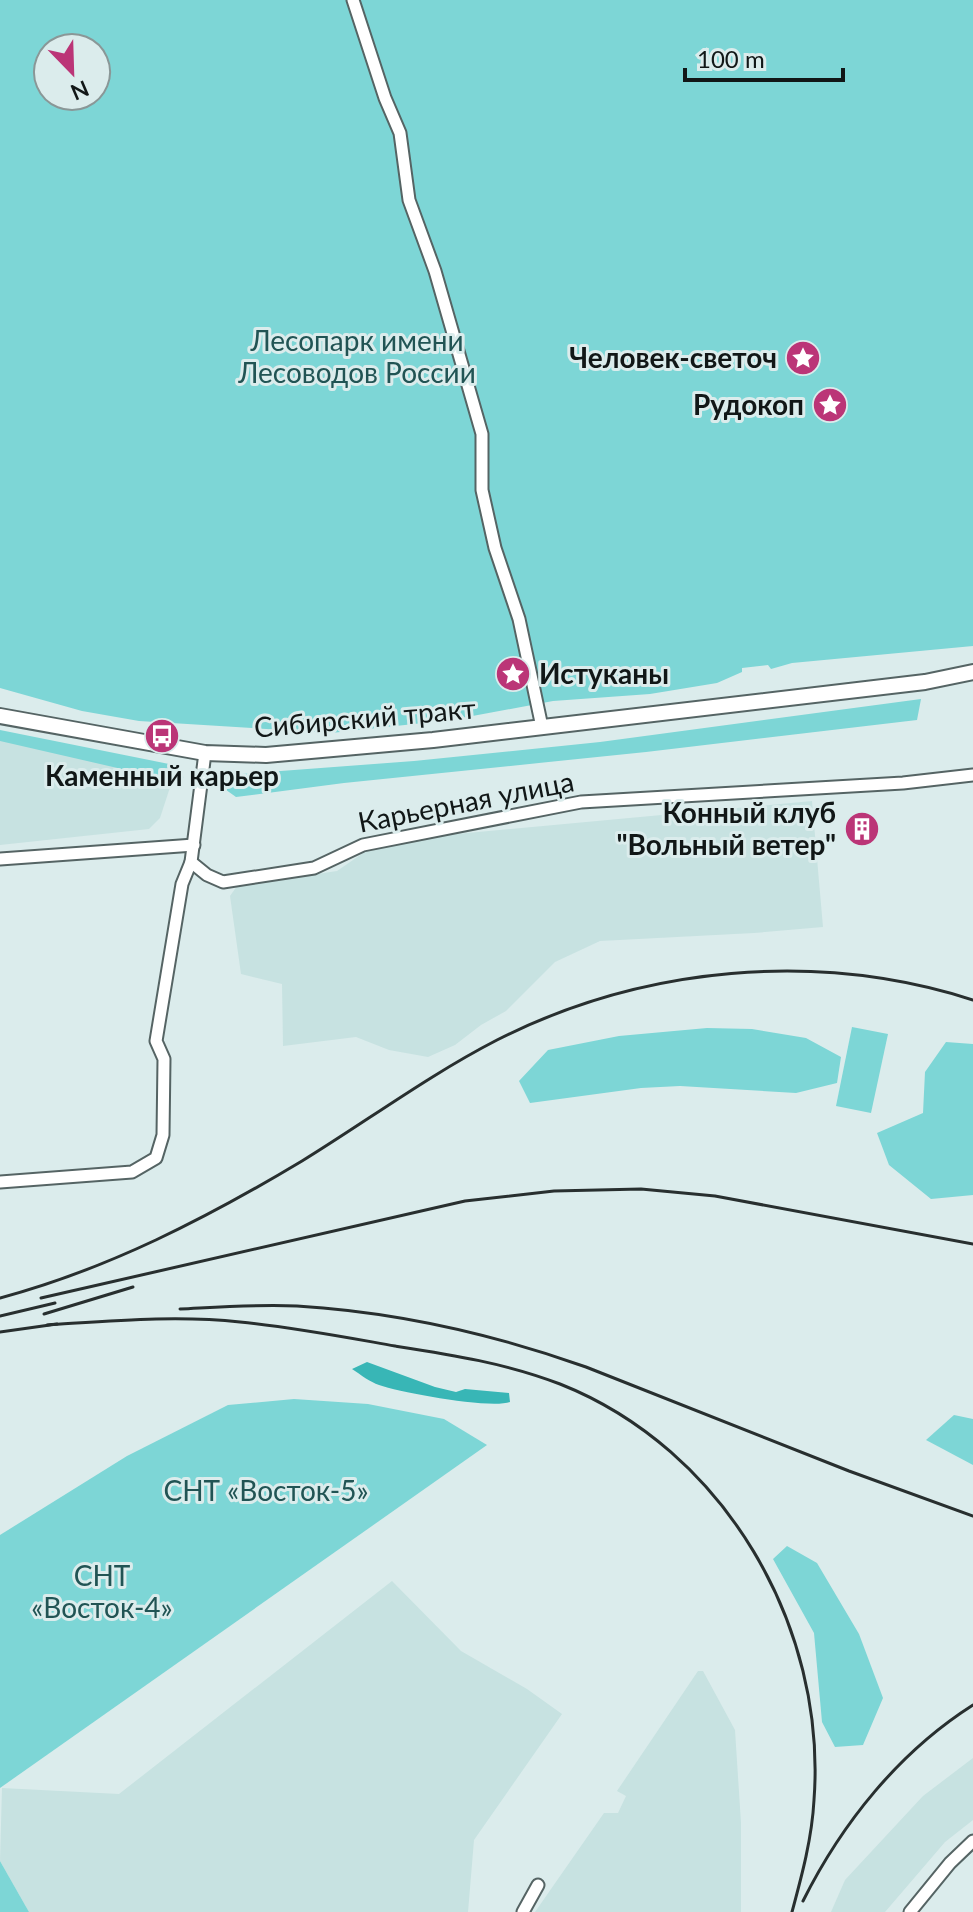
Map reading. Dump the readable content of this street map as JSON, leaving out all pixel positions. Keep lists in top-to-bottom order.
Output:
{
  "streets": {
    "main road": ["Сибирский тракт"],
    "street": ["Карьерная улица"]
  },
  "parks": ["Лесопарк имени Лесоводов России", "СНТ «Восток-5»", "СНТ «Восток-4»"],
  "places": {
    "place": ["Человек-светоч", "Рудокоп", "Истуканы"],
    "bus stop": ["Каменный карьер"],
    "building": ["Конный клуб \"Вольный ветер\""]
  },
  "scale_bar": "100 m",
  "north": "bottom right"
}
